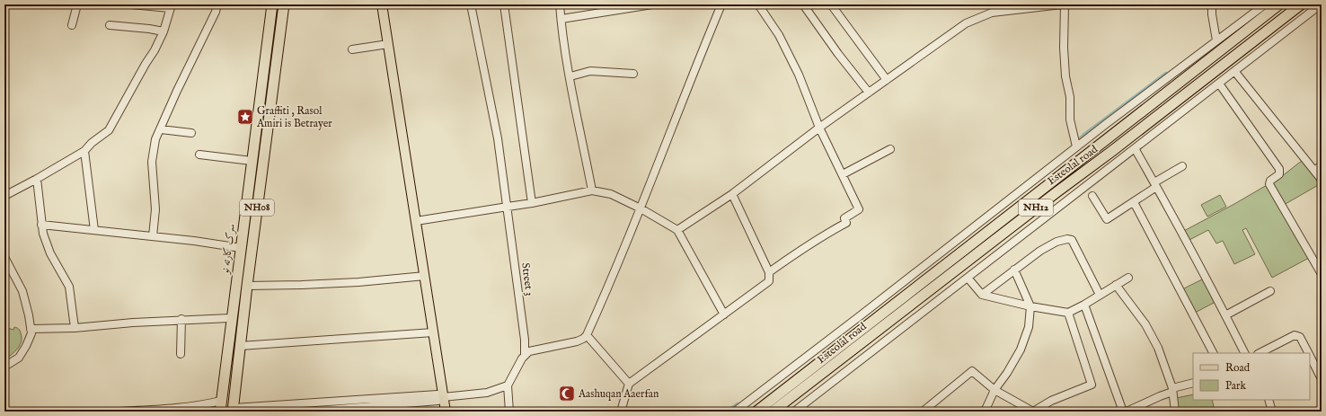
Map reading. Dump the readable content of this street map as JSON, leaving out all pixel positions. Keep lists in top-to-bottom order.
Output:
{
  "streets": {
    "highway": [
      "Esteolal road",
      "NH08",
      "NH12",
      "سرک کارته نو"
    ],
    "street": ["Street 3"]
  },
  "places": {
    "place": ["Graffiti , Rasol Amiri is Betrayer"],
    "mosque": ["Aashuqan Aaerfan"]
  },
  "legend": ["Road", "Park"]
}
